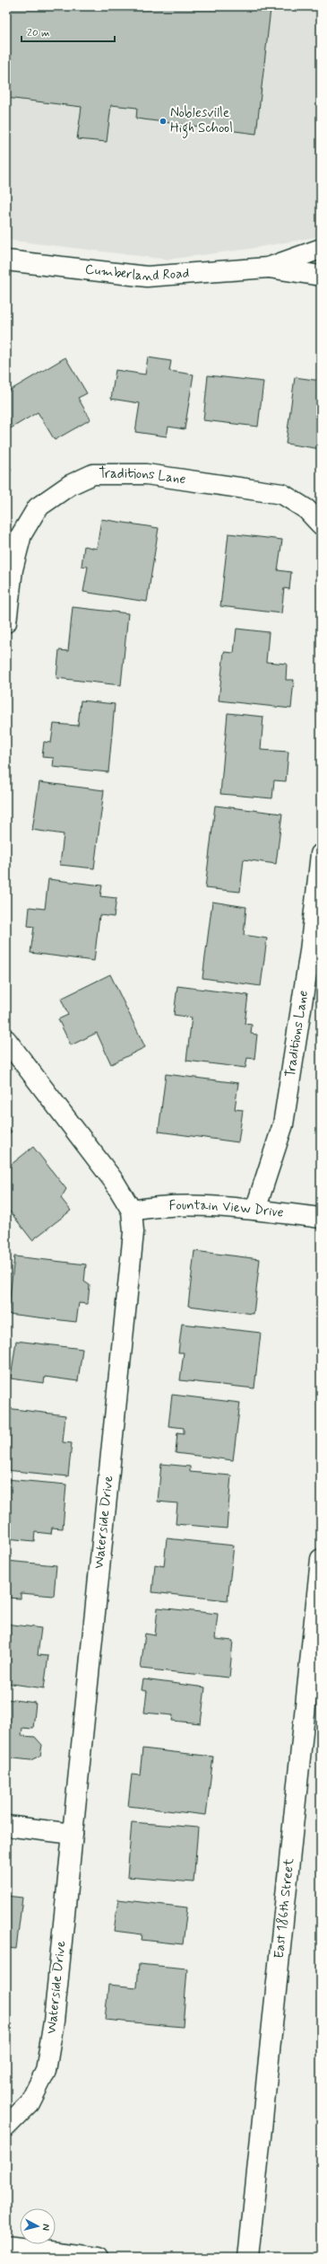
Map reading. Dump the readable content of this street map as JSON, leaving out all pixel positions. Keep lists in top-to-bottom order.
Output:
{
  "streets": {
    "main road": [
      "Cumberland Road",
      "Traditions Lane",
      "Fountain View Drive",
      "Waterside Drive",
      "East 186th Street"
    ]
  },
  "crossings": [
    ["Traditions Lane", "Fountain View Drive"],
    ["Fountain View Drive", "Waterside Drive"]
  ],
  "places": ["Noblesville High School"],
  "scale_bar": "20 m",
  "north": "right"
}
